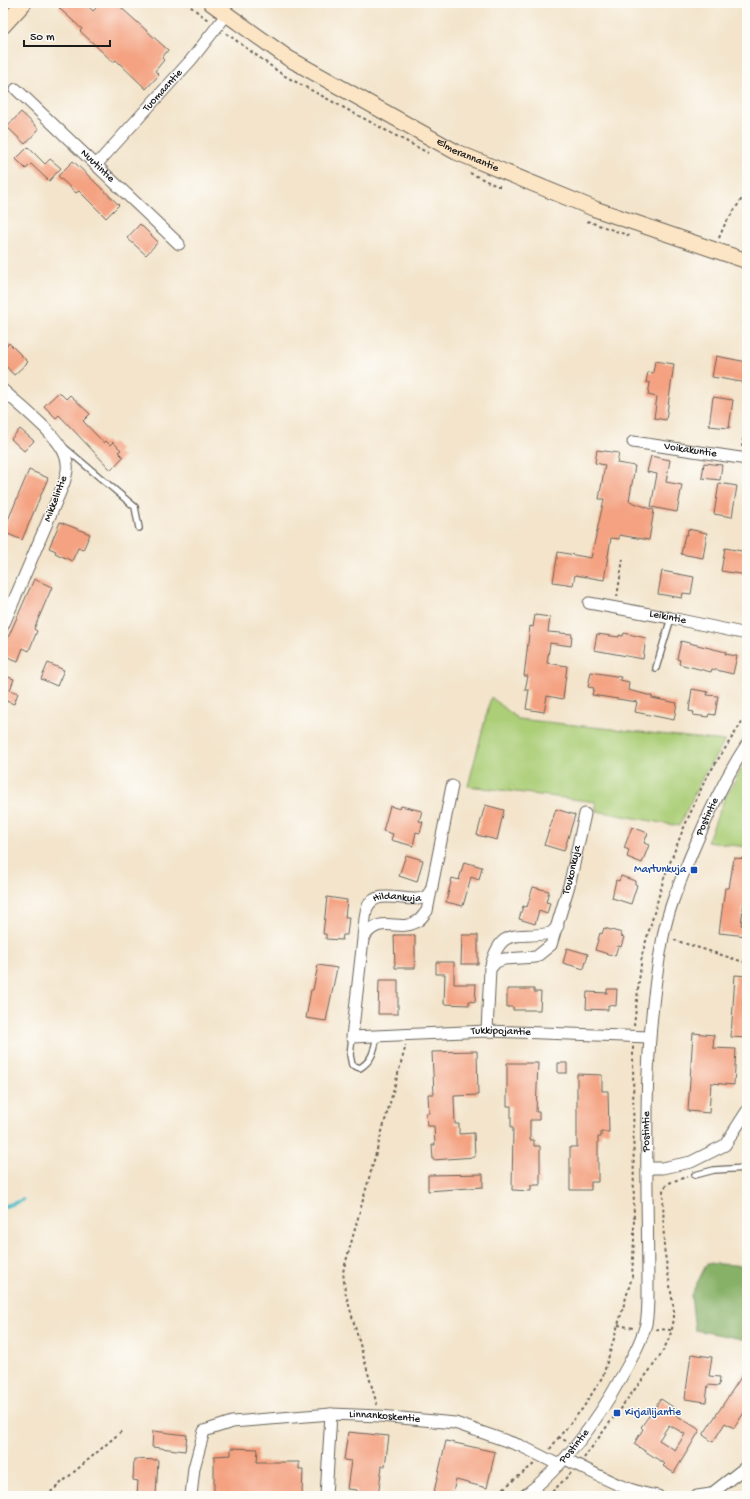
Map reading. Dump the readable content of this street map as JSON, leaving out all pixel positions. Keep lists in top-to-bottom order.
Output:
{
  "streets": {
    "street": [
      "Tuomaantie",
      "Elmerannantie",
      "Nuutintie",
      "Voikakuntie",
      "Mikkelintie",
      "Leikintie",
      "Postintie",
      "Toukonkuja",
      "Hildankuja",
      "Tukkipojantie",
      "Linnankoskentie"
    ]
  },
  "crossings": [
    ["Tuomaantie", "Elmerannantie"],
    ["Tuomaantie", "Nuutintie"],
    ["Postintie", "Tukkipojantie"],
    ["Postintie", "Linnankoskentie"],
    ["Hildankuja", "Tukkipojantie"]
  ],
  "places": {
    "transit": ["Martunkuja", "Kirjailijantie"]
  },
  "scale_bar": "50 m"
}
